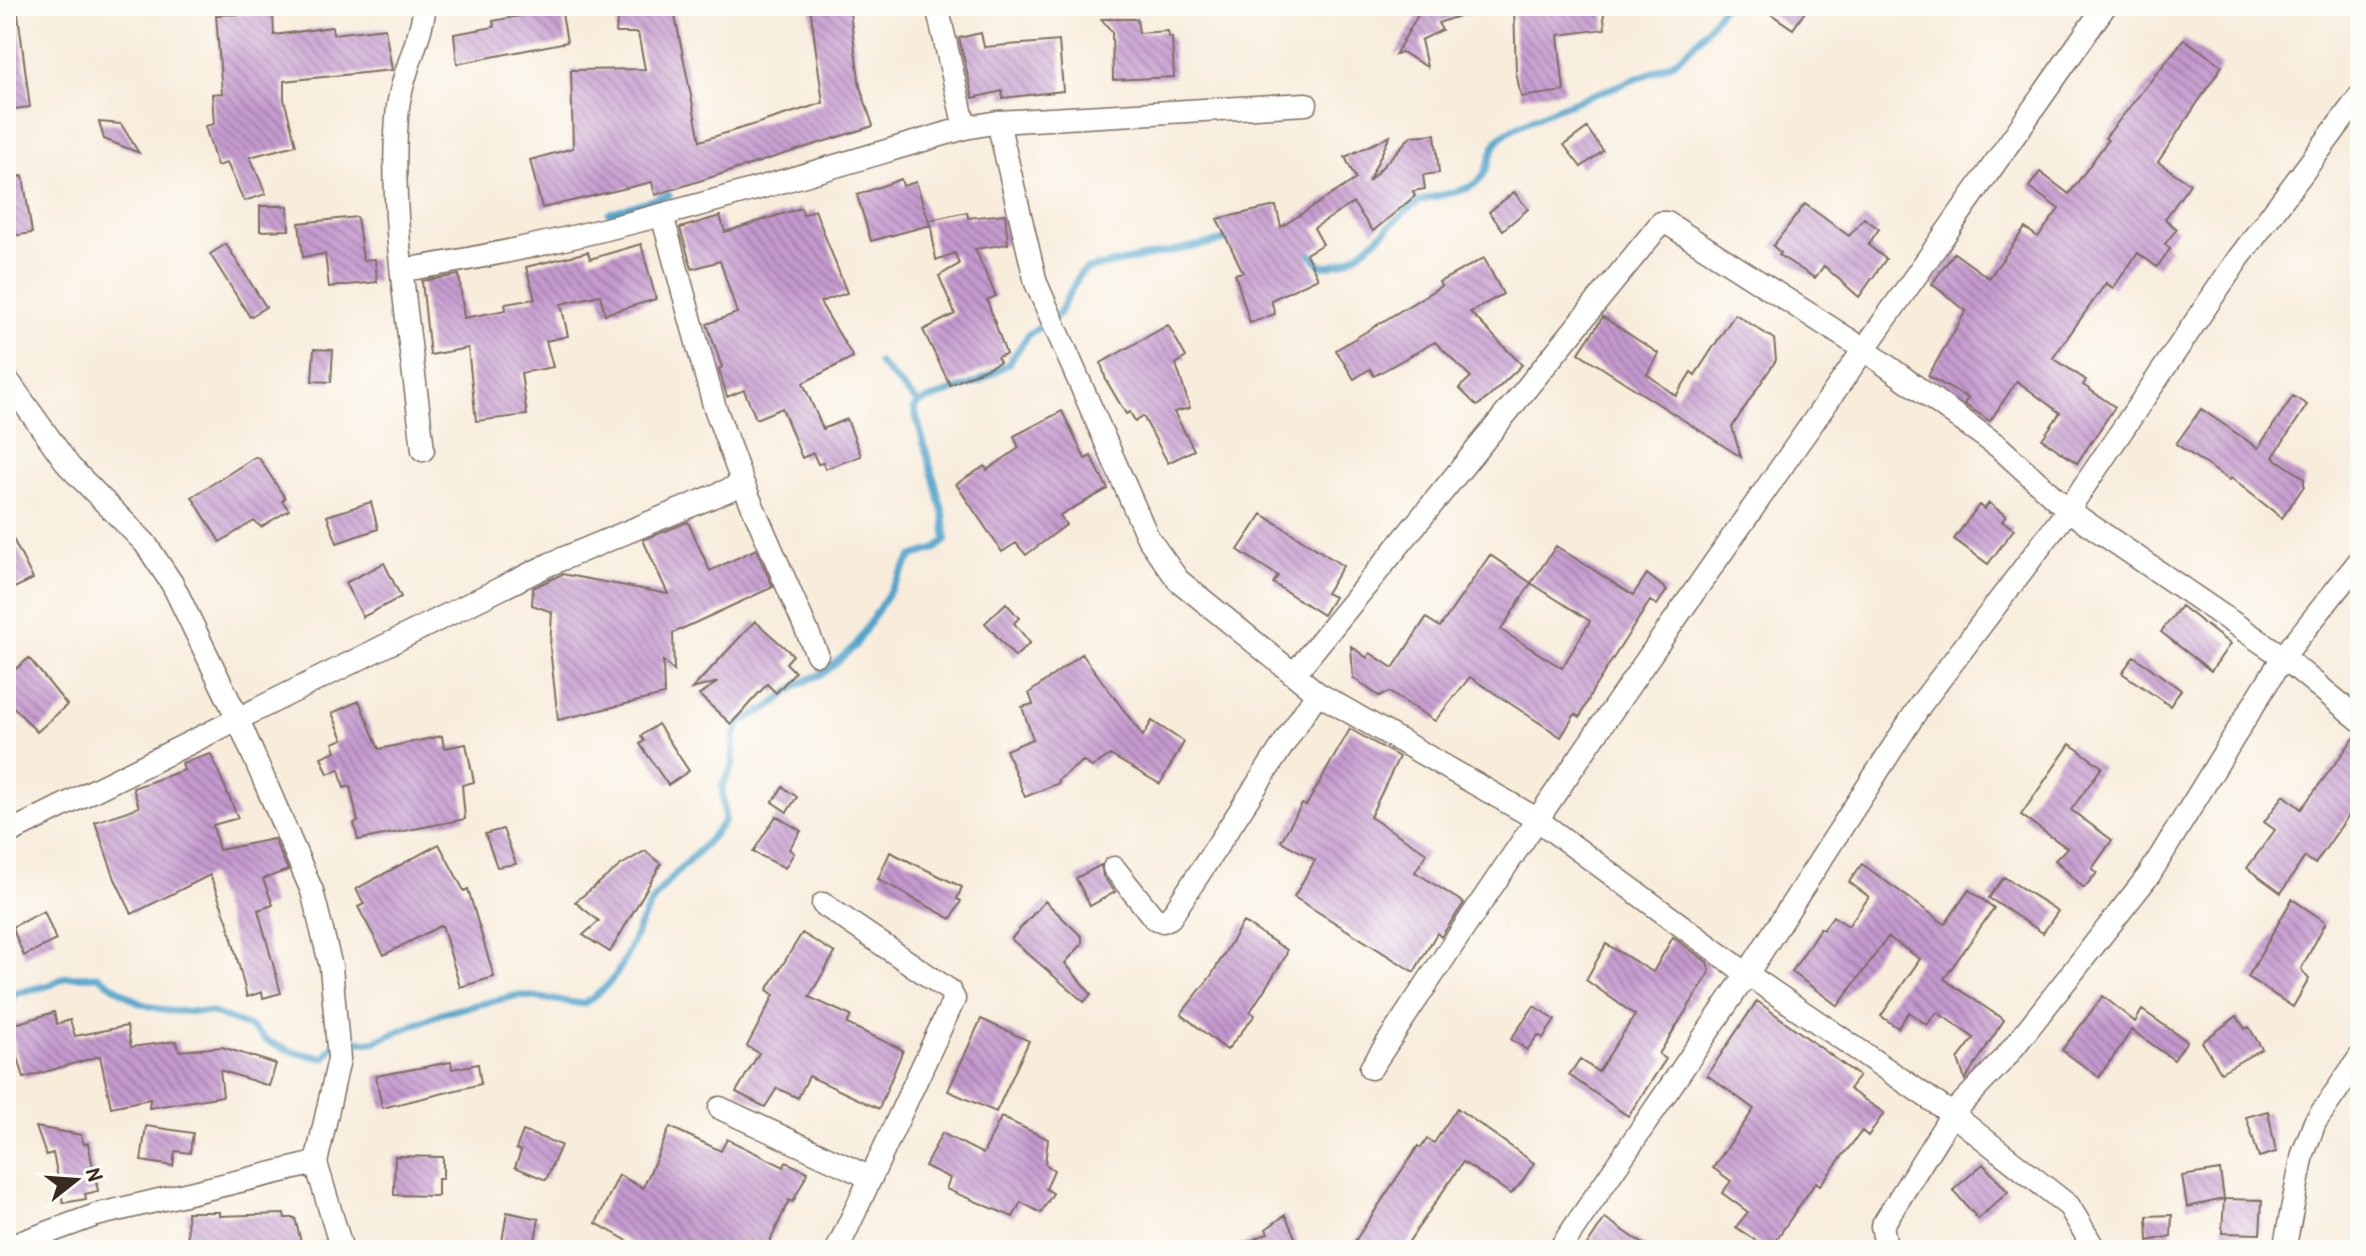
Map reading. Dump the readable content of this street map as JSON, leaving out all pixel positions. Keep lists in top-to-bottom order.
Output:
{
  "north": "right"
}
